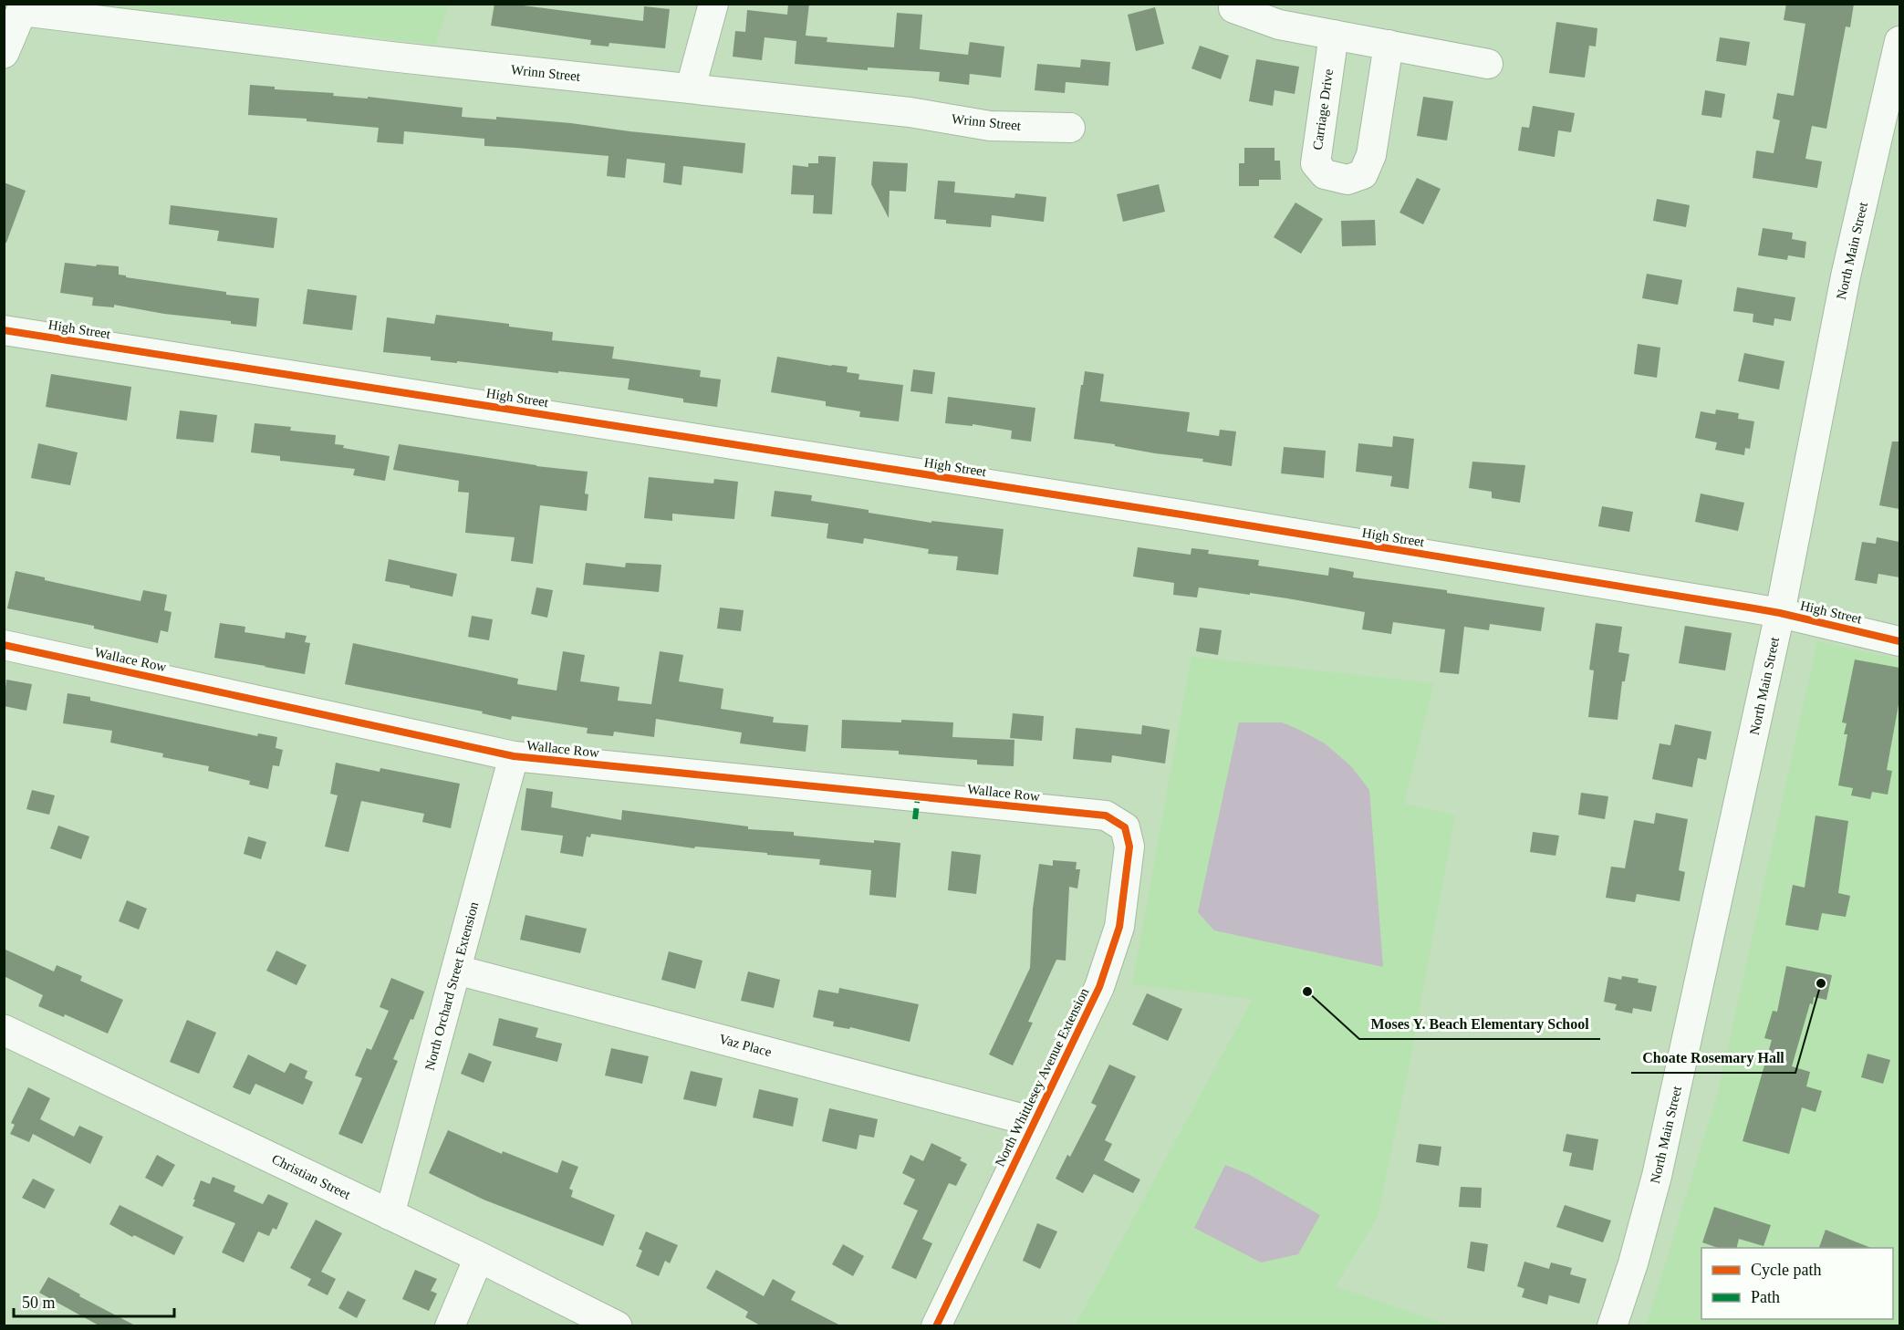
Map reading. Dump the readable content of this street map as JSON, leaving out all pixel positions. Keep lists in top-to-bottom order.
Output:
{
  "streets": {
    "main road": ["Christian Street"],
    "street": [
      "Wrinn Street",
      "Carriage Drive",
      "North Main Street",
      "High Street",
      "Wallace Row",
      "North Orchard Street Extension",
      "Vaz Place",
      "North Whittlesey Avenue Extension"
    ]
  },
  "crossings": [
    ["North Main Street", "High Street"],
    ["Wallace Row", "North Orchard Street Extension"],
    ["Wallace Row", "North Whittlesey Avenue Extension"],
    ["North Orchard Street Extension", "Vaz Place"],
    ["North Orchard Street Extension", "Christian Street"],
    ["Vaz Place", "North Whittlesey Avenue Extension"]
  ],
  "places": ["Choate Rosemary Hall", "Moses Y. Beach Elementary School"],
  "legend": ["Cycle path", "Path"],
  "scale_bar": "50 m"
}
